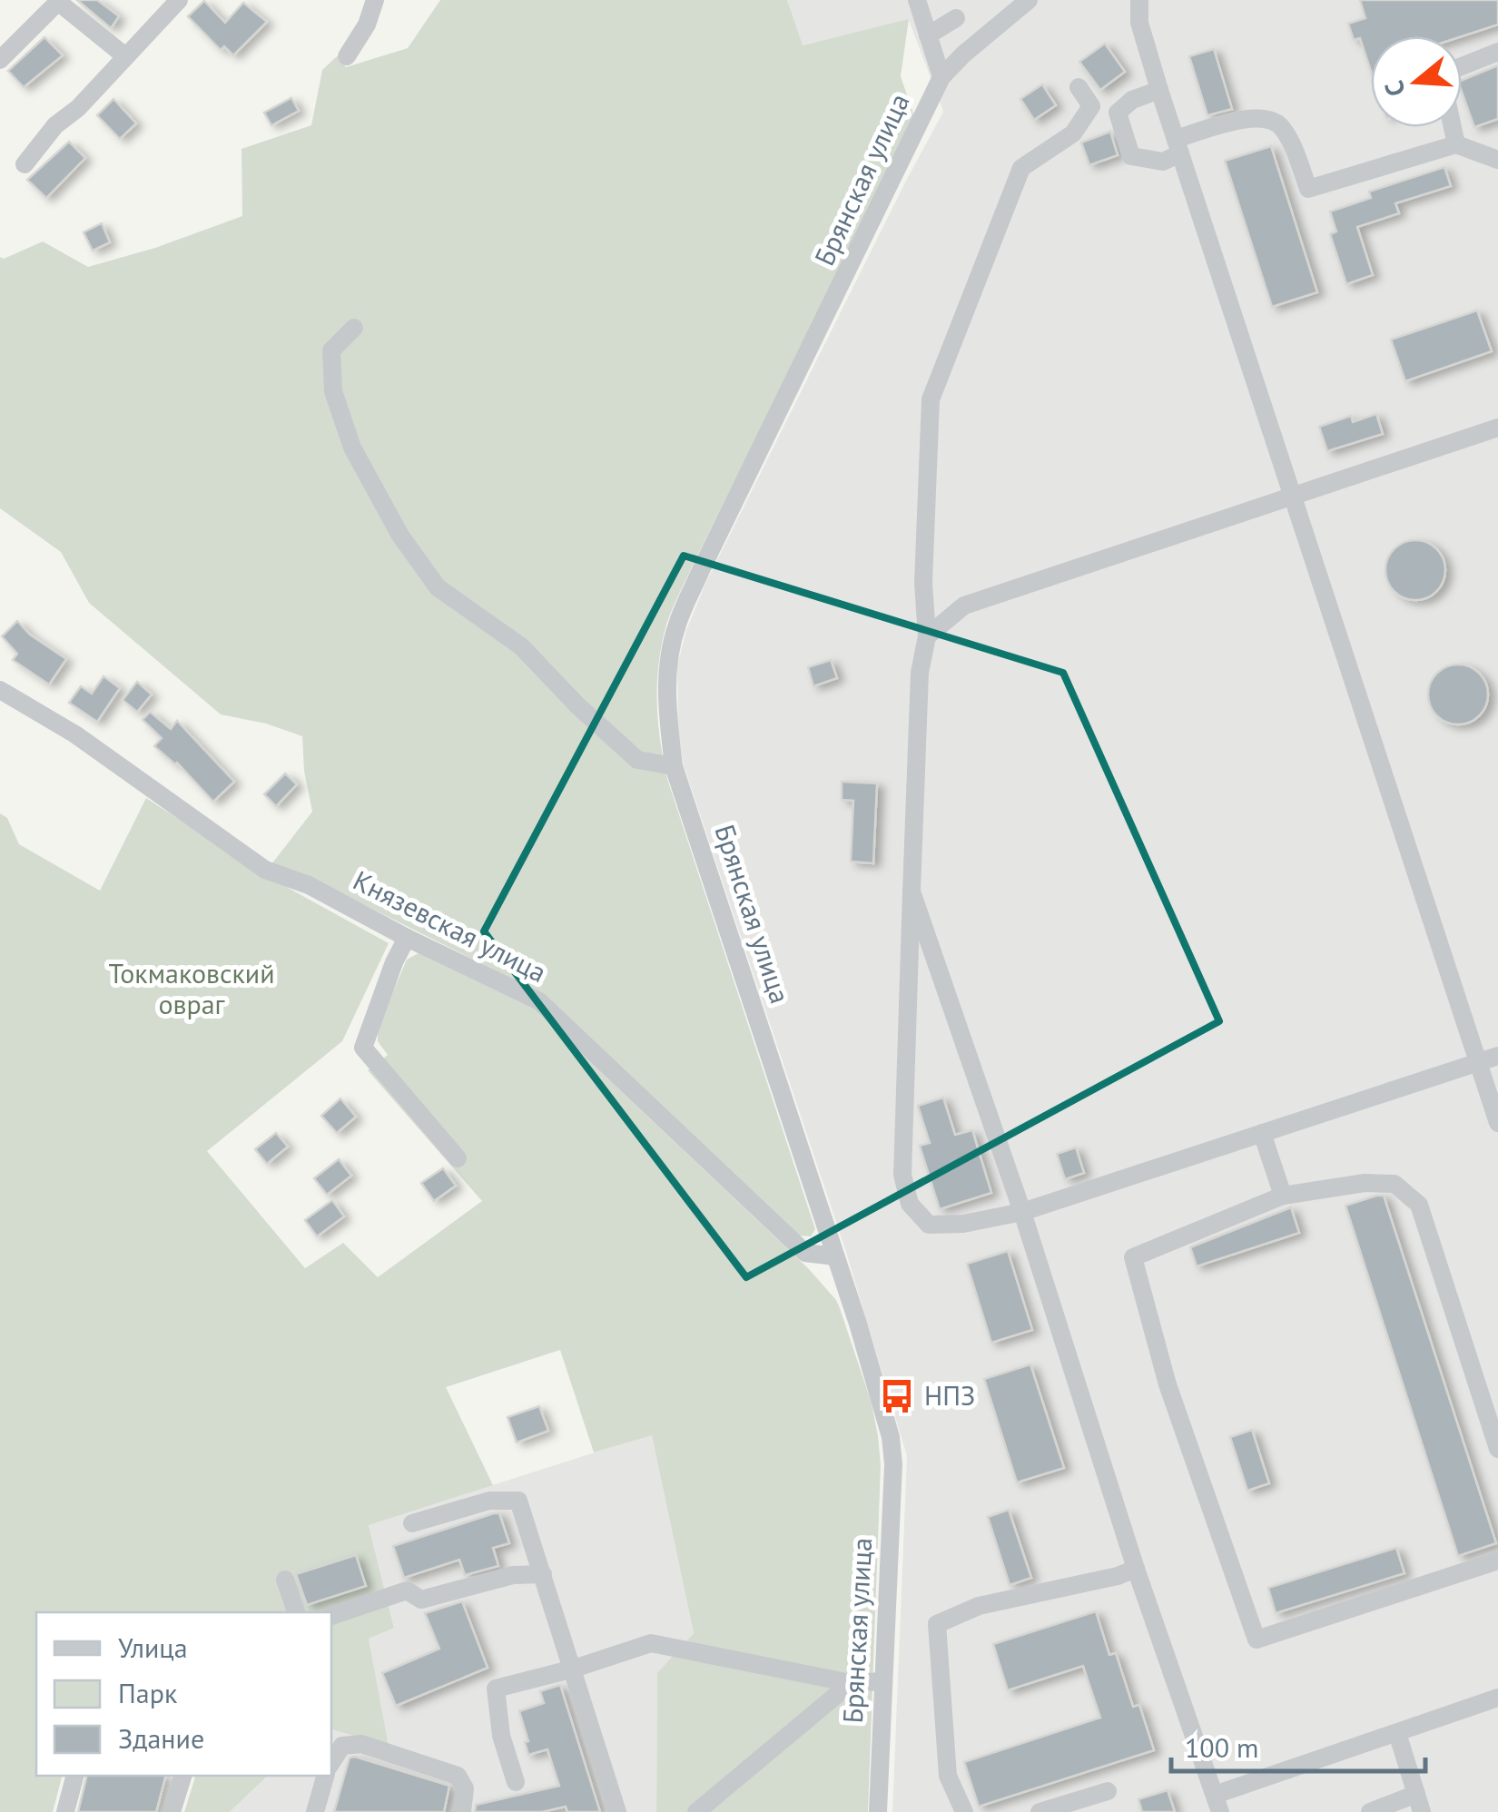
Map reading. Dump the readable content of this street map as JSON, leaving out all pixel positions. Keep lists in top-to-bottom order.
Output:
{
  "streets": {
    "street": ["Брянская улица", "Князевская улица"]
  },
  "crossings": [
    ["Брянская улица", "Князевская улица"]
  ],
  "parks": ["Токмаковский овраг"],
  "places": {
    "bus stop": ["НПЗ"]
  },
  "legend": ["Улица", "Парк", "Здание"],
  "scale_bar": "100 m",
  "north": "left"
}
